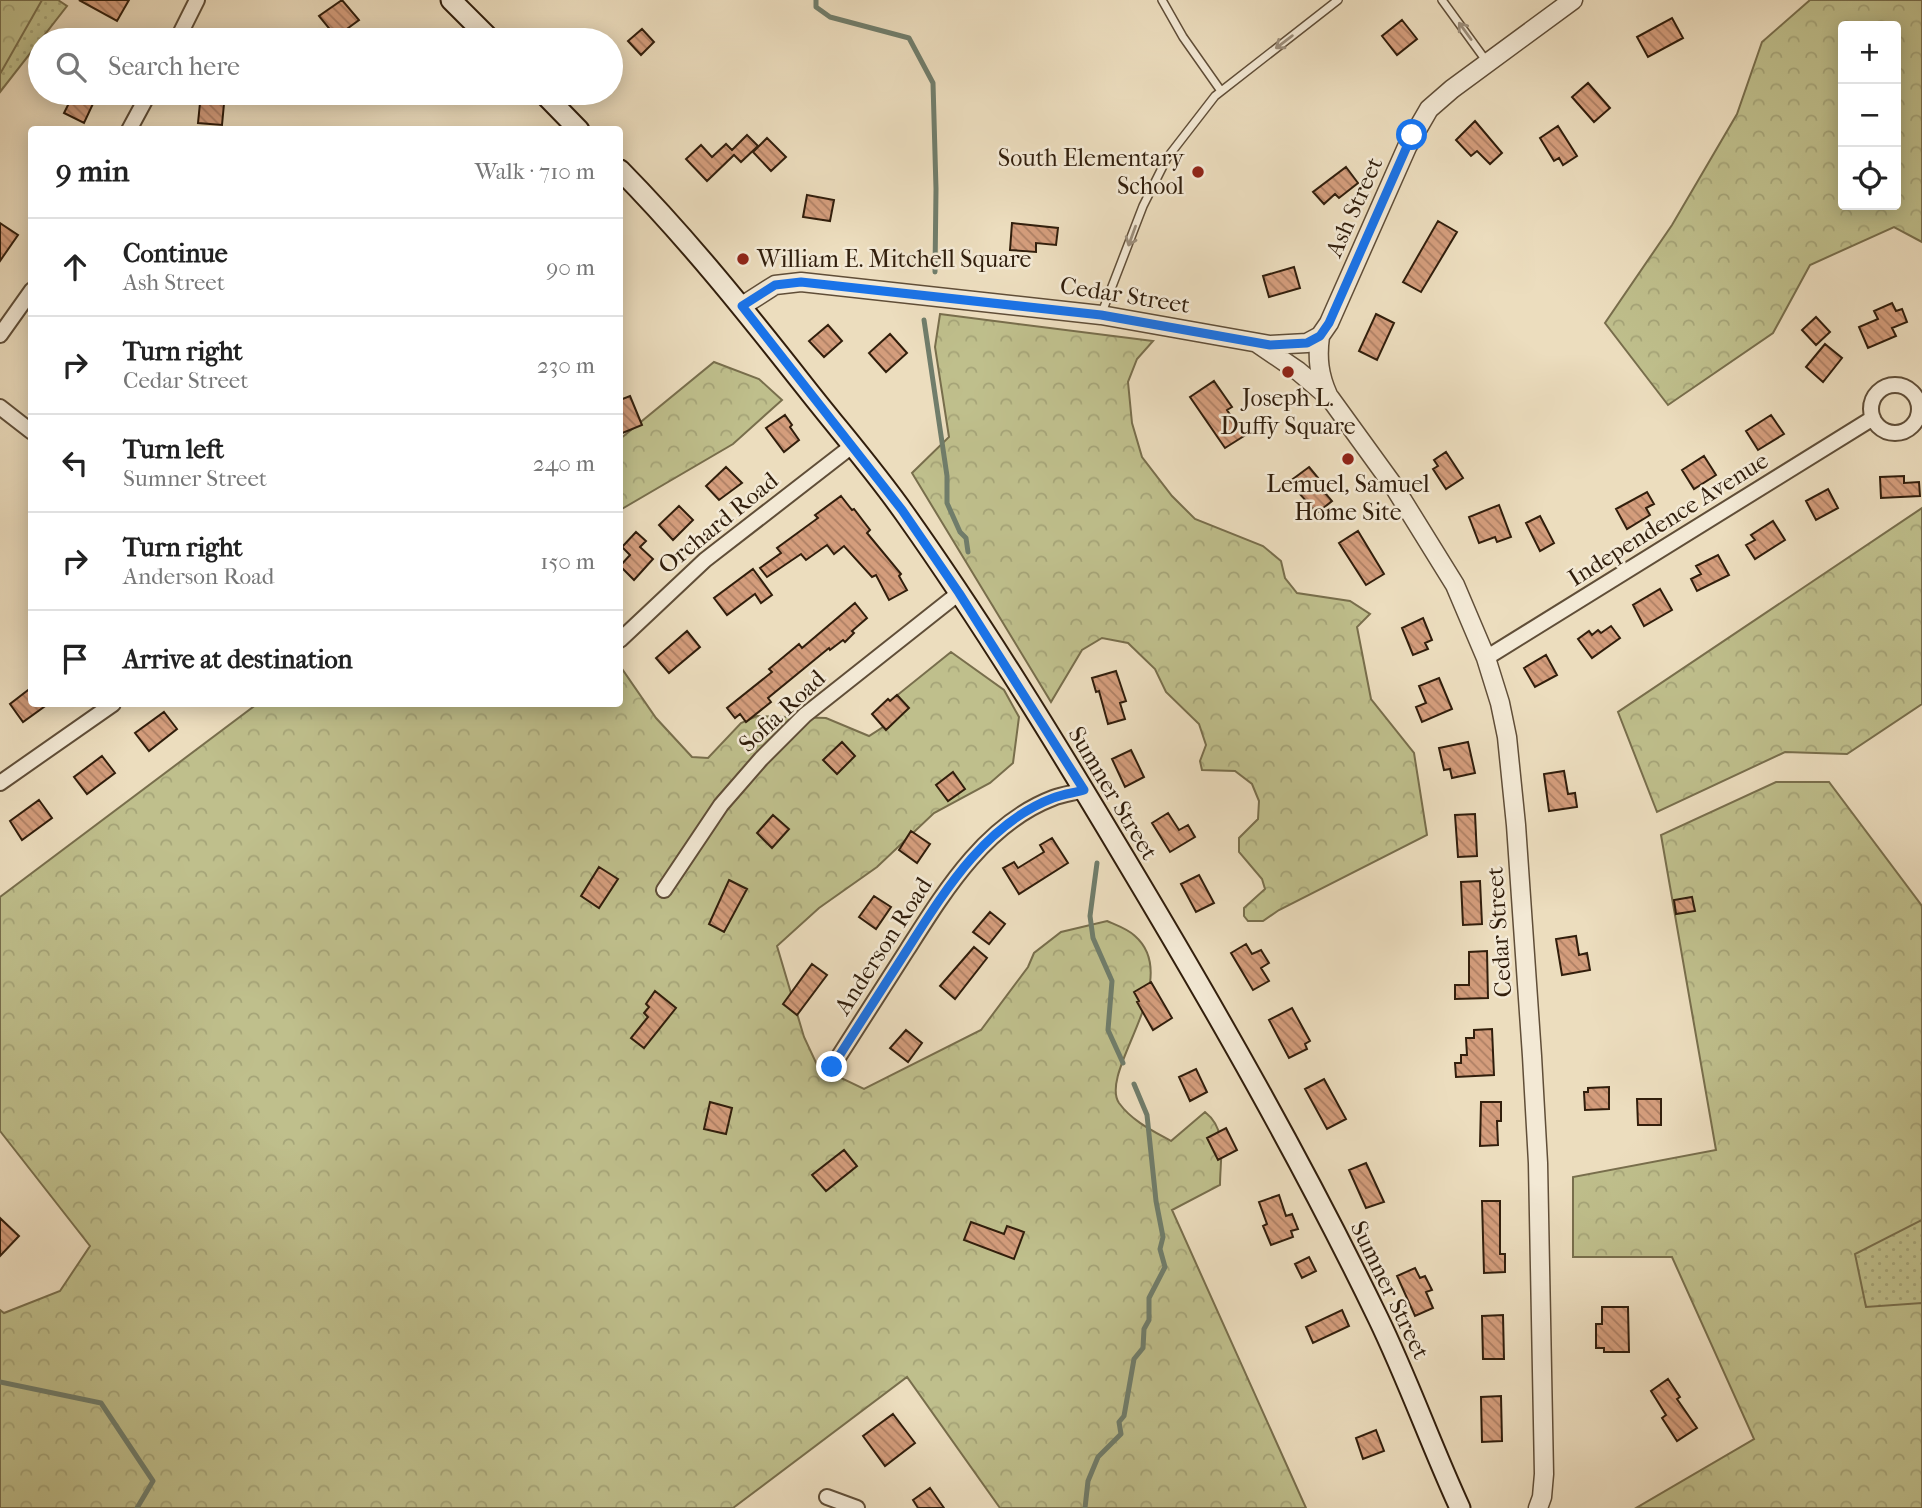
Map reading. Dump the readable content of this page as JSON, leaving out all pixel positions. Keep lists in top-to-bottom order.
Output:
{
  "streets": {
    "main road": ["Sumner Street"],
    "street": [
      "Ash Street",
      "Cedar Street",
      "Independence Avenue",
      "Orchard Road",
      "Sofia Road",
      "Anderson Road"
    ]
  },
  "crossings": [
    ["Ash Street", "Cedar Street"],
    ["Cedar Street", "Independence Avenue"],
    ["Cedar Street", "Sumner Street"],
    ["Orchard Road", "Sumner Street"],
    ["Sofia Road", "Sumner Street"],
    ["Sumner Street", "Anderson Road"]
  ],
  "places": [
    "South Elementary School",
    "William E. Mitchell Square",
    "Joseph L. Duffy Square",
    "Lemuel, Samuel Home Site"
  ],
  "page": {
    "map_buttons": ["+", "−"],
    "search": "Search here",
    "heading": ["9 min", "Walk · 710 m"],
    "list": [
      ["Continue", "Ash Street", "90 m"],
      ["Turn right", "Cedar Street", "230 m"],
      ["Turn left", "Sumner Street", "240 m"],
      ["Turn right", "Anderson Road", "150 m"],
      "Arrive at destination"
    ]
  }
}
